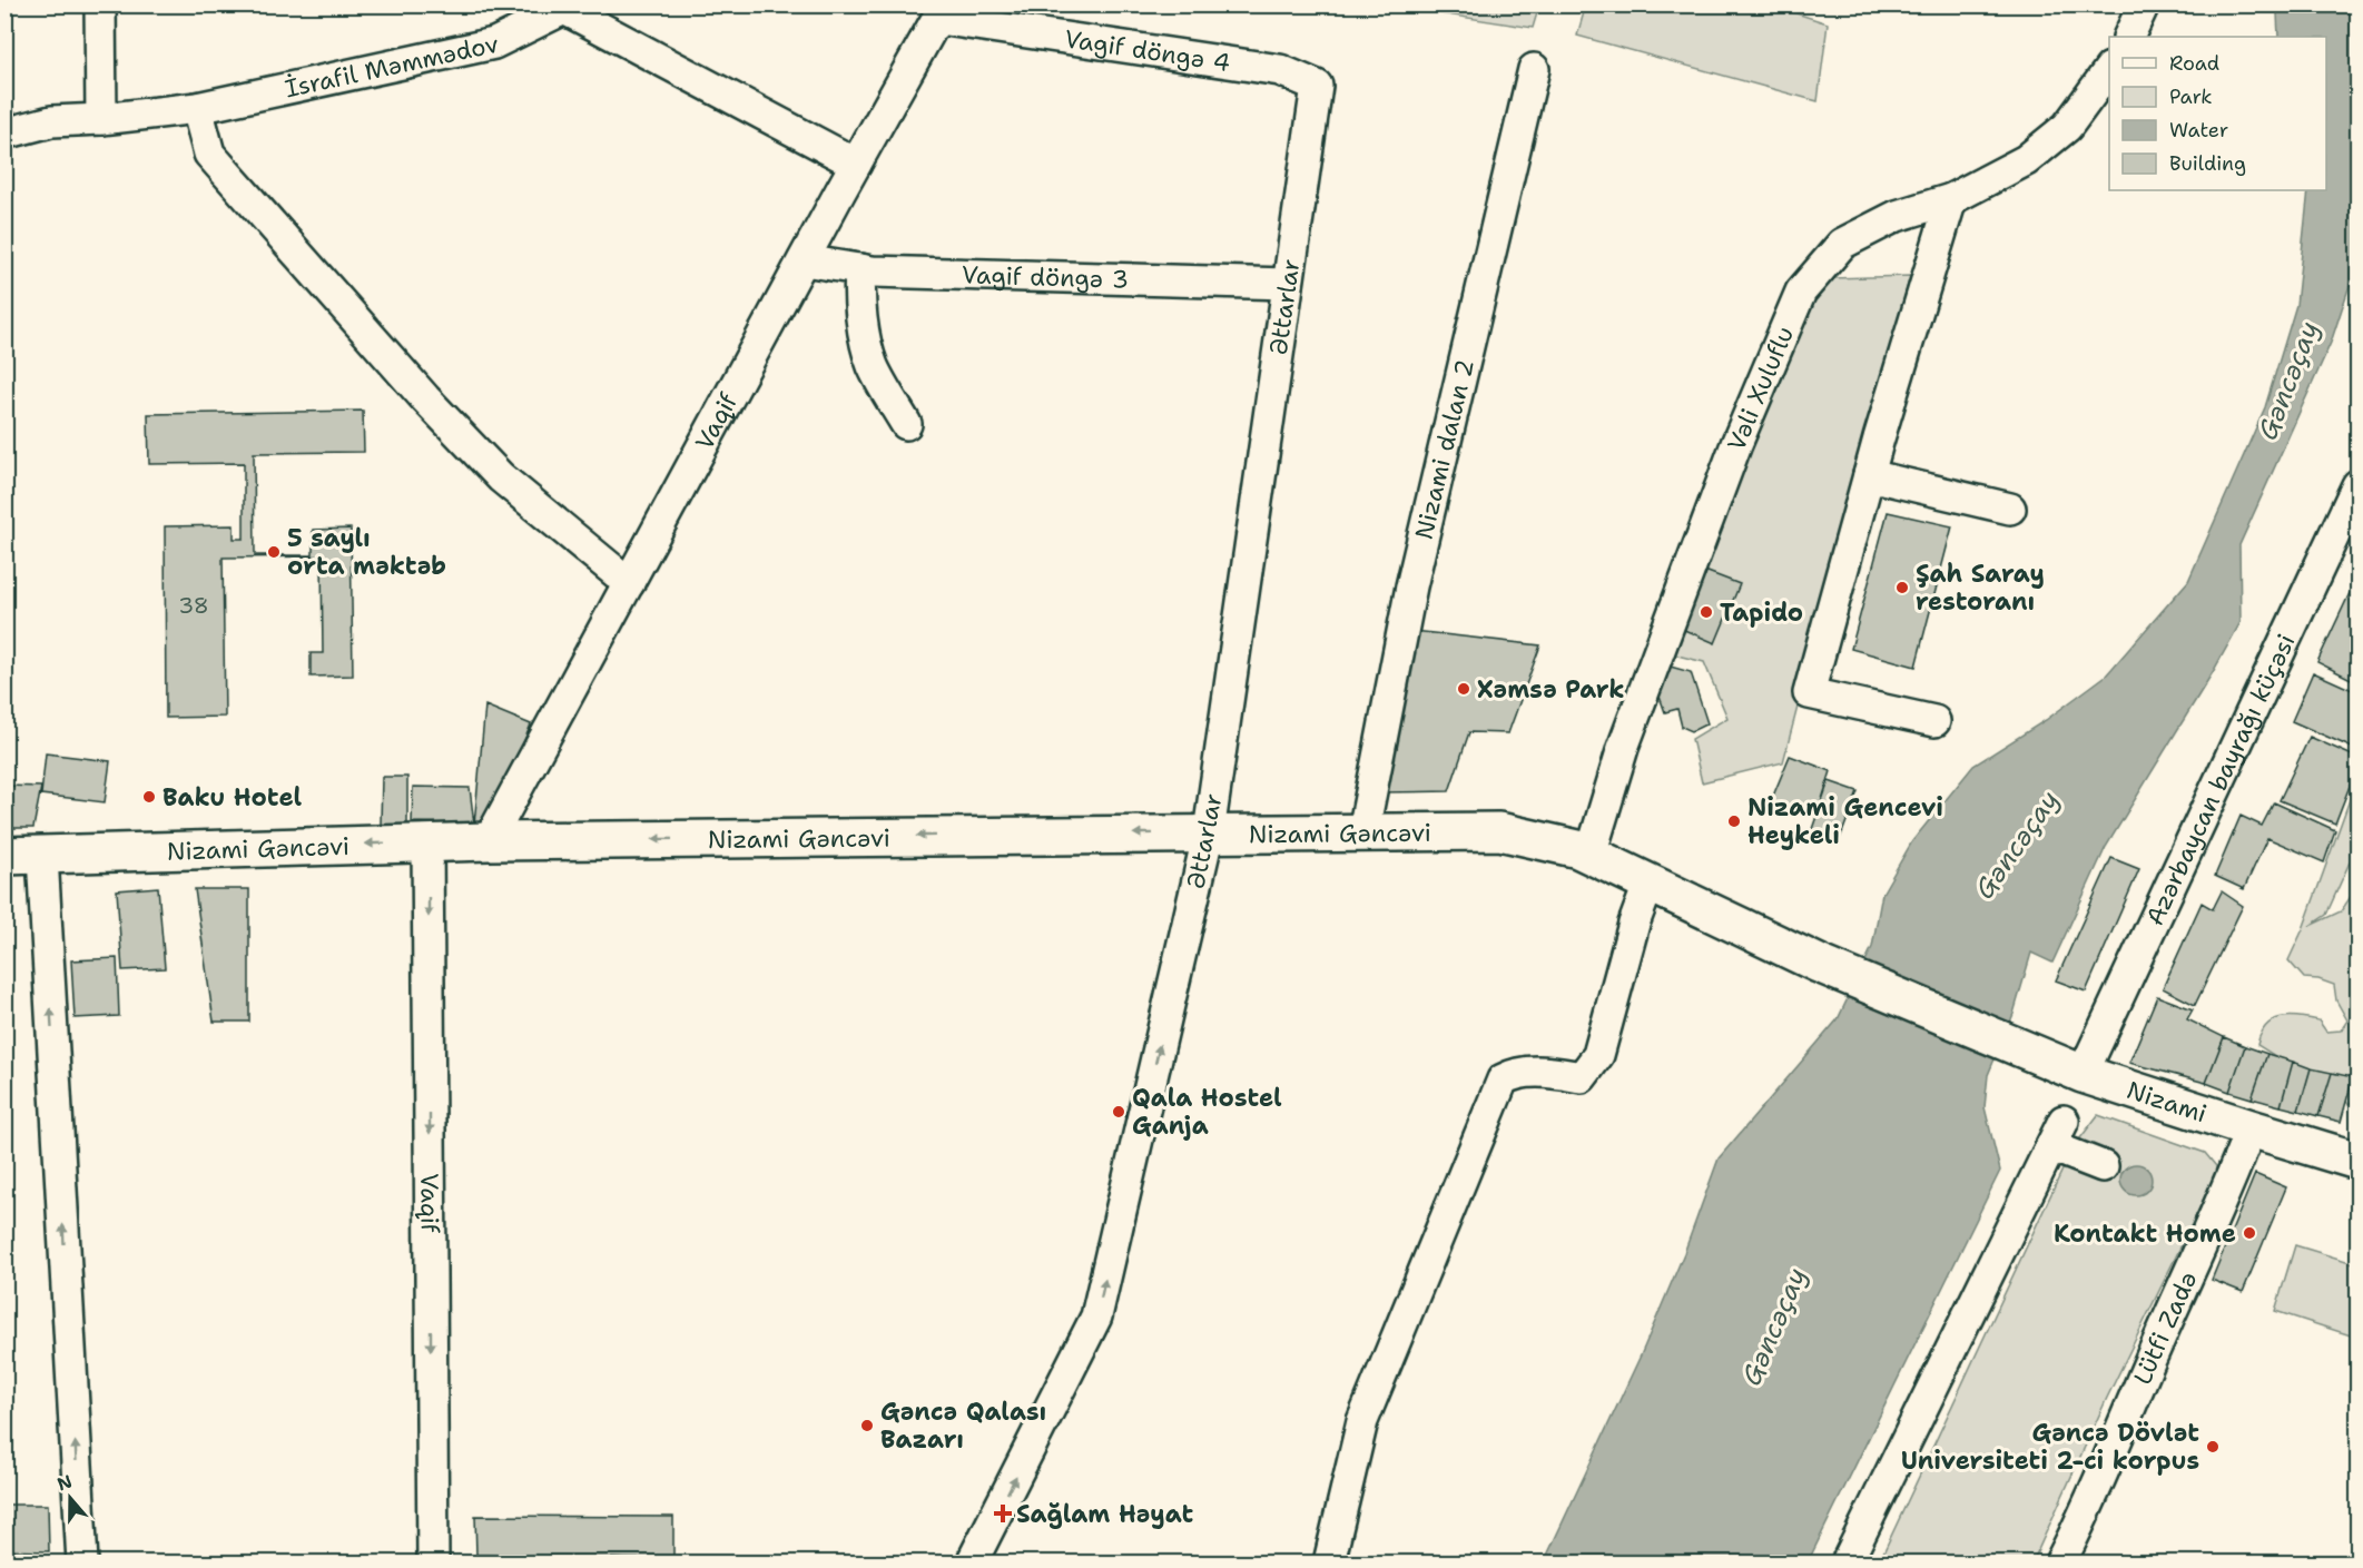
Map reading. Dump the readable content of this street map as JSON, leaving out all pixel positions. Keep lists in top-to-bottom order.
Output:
{
  "streets": {
    "main road": ["Nizami Gəncəvi", "Nizami"],
    "street": [
      "Vagif döngə 4",
      "İsrafil Məmmədov",
      "Vagif döngə 3",
      "Əttarlar",
      "Vəli Xuluflu",
      "Vaqif",
      "Nizami dalan 2",
      "Azərbaycan bayrağı küçəsi",
      "Lütfi Zadə"
    ]
  },
  "crossings": [
    ["Vagif döngə 4", "Əttarlar"],
    ["Vagif döngə 4", "Vaqif"],
    ["İsrafil Məmmədov", "Vaqif"],
    ["Vagif döngə 3", "Əttarlar"],
    ["Vagif döngə 3", "Vaqif"],
    ["Əttarlar", "Nizami Gəncəvi"],
    ["Vəli Xuluflu", "Nizami Gəncəvi"],
    ["Vaqif", "Nizami Gəncəvi"],
    ["Nizami dalan 2", "Nizami Gəncəvi"],
    ["Azərbaycan bayrağı küçəsi", "Nizami"],
    ["Nizami Gəncəvi", "Nizami"],
    ["Nizami", "Lütfi Zadə"]
  ],
  "one_way": ["Əttarlar", "Vaqif", "Nizami Gəncəvi"],
  "water": ["Gəncəçay"],
  "places": {
    "other": [
      "5 saylı orta məktəb",
      "Şah Saray restoranı",
      "Tapido",
      "Xəmsə Park",
      "Baku Hotel",
      "Nizami Gencevi Heykeli",
      "Qala Hostel Ganja",
      "Kontakt Home",
      "Gəncə Qalası Bazarı",
      "Gəncə Dövlət Universiteti 2-ci korpus"
    ],
    "health": ["Sağlam Həyat"]
  },
  "house_numbers": ["38"],
  "legend": [
    "Road",
    "Park",
    "Water",
    "Building"
  ],
  "north": "top"
}
